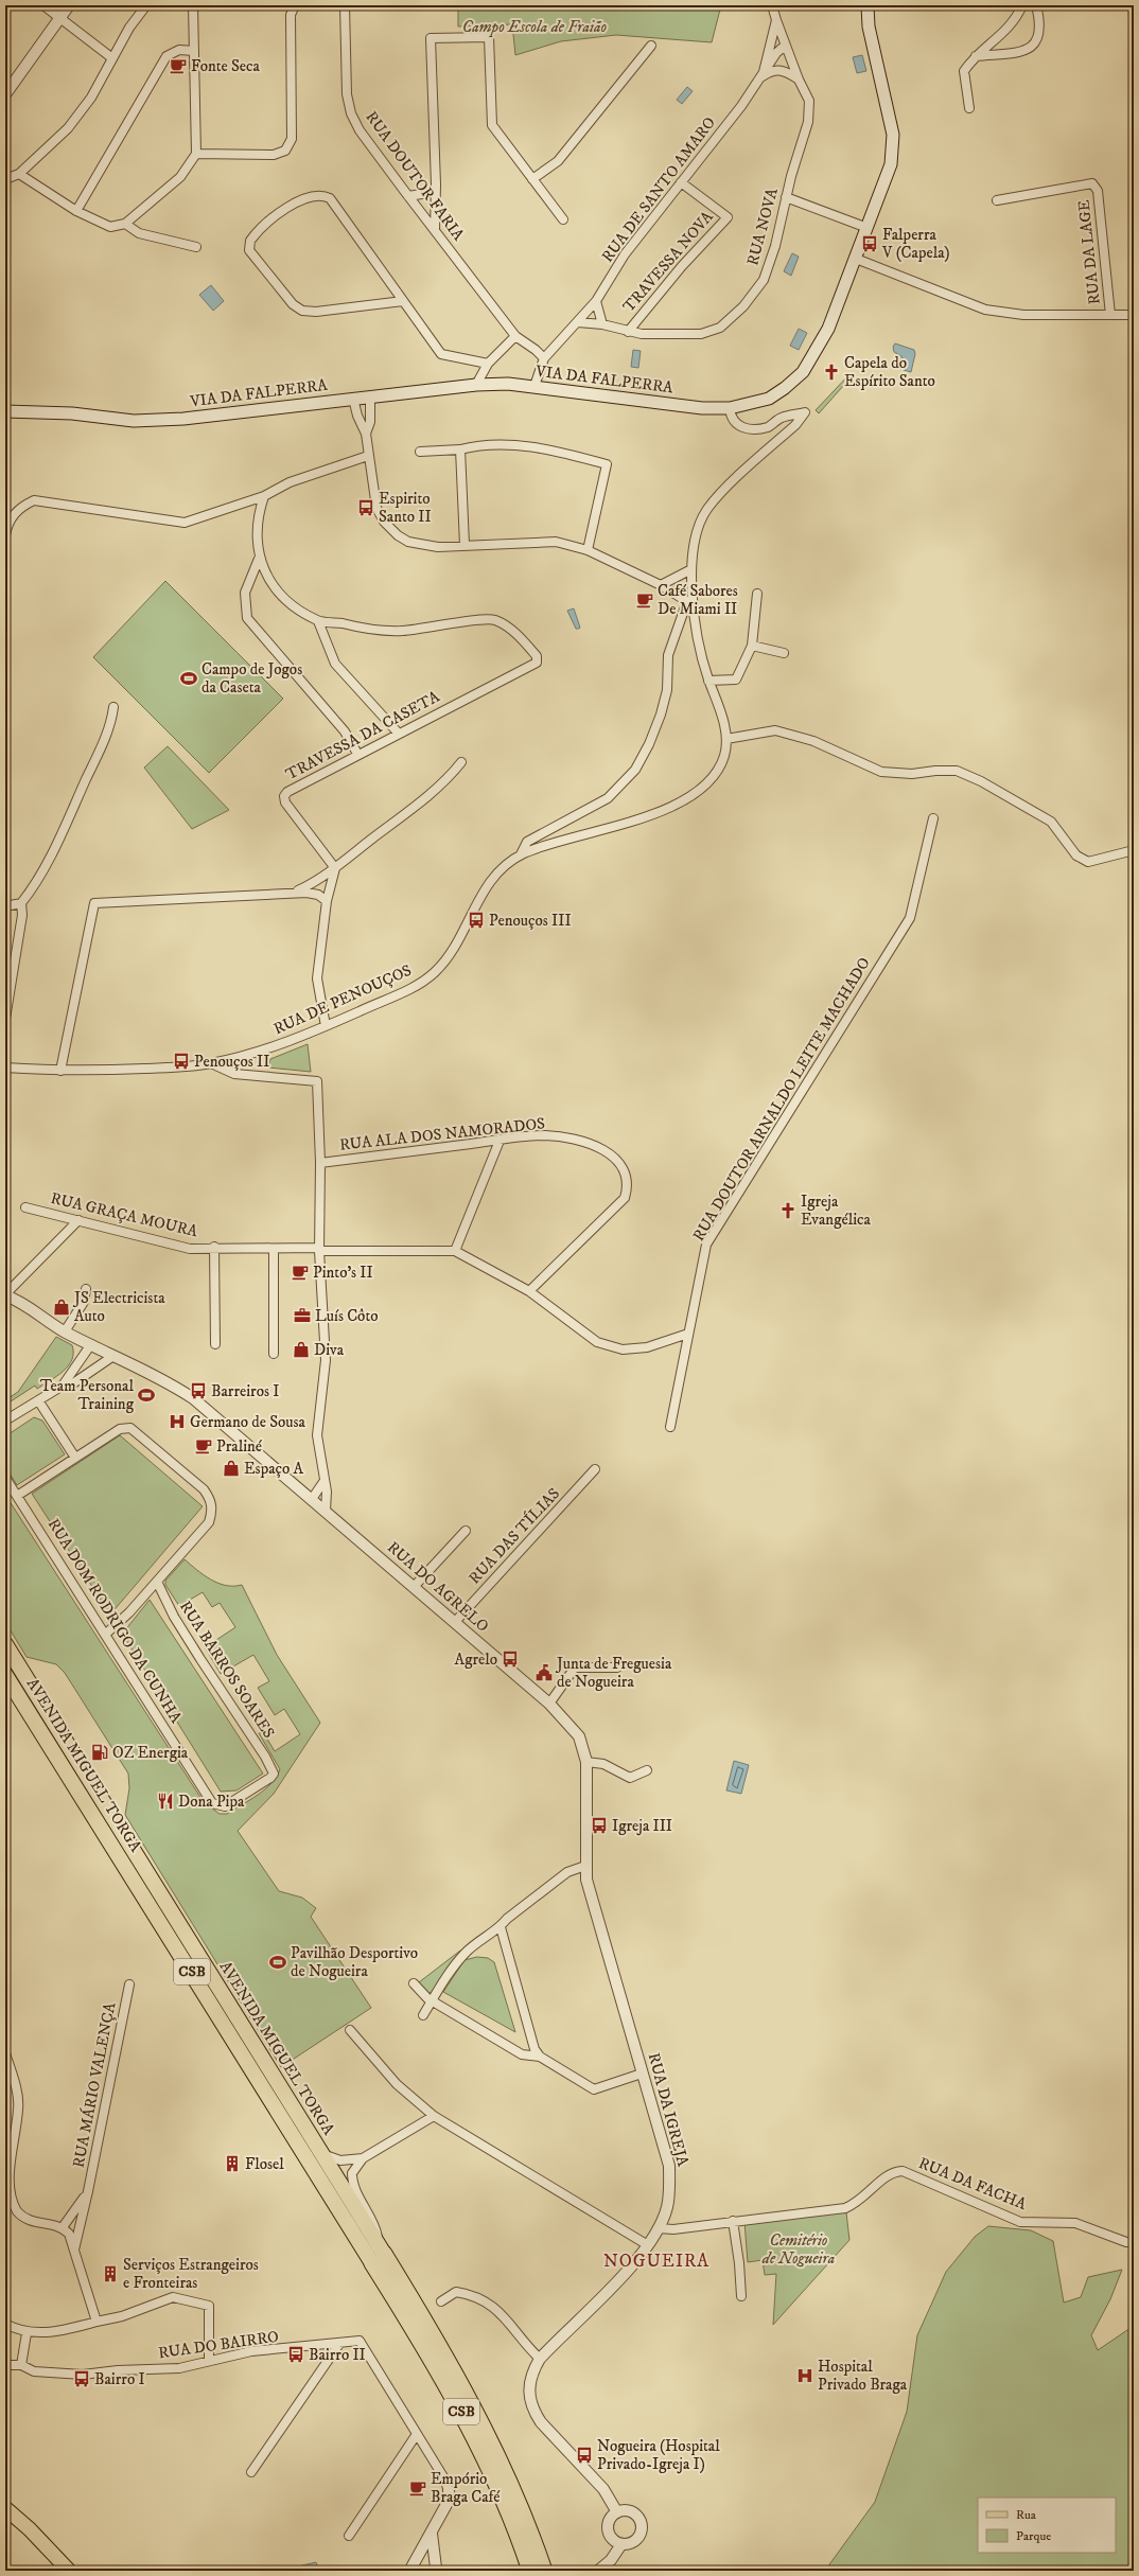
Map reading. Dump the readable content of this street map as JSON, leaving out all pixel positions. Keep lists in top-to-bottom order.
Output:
{
  "streets": {
    "highway": ["AVENIDA MIGUEL TORGA", "CSB"],
    "main road": ["VIA DA FALPERRA"],
    "street": [
      "RUA DOUTOR FARIA",
      "RUA DE SANTO AMARO",
      "RUA NOVA",
      "RUA DA LAGE",
      "TRAVESSA NOVA",
      "TRAVESSA DA CASETA",
      "RUA DE PENOUÇOS",
      "RUA DOUTOR ARNALDO LEITE MACHADO",
      "RUA ALA DOS NAMORADOS",
      "RUA GRAÇA MOURA",
      "RUA DAS TÍLIAS",
      "RUA DO AGRELO",
      "RUA DOM RODRIGO DA CUNHA",
      "RUA BARROS SOARES",
      "RUA MÁRIO VALENÇA",
      "RUA DA IGREJA",
      "RUA DA FACHA",
      "RUA DO BAIRRO"
    ]
  },
  "crossings": [
    ["RUA DOUTOR FARIA", "RUA DE SANTO AMARO"],
    ["RUA DE SANTO AMARO", "RUA NOVA"],
    ["RUA DE SANTO AMARO", "TRAVESSA NOVA"],
    ["RUA DE SANTO AMARO", "VIA DA FALPERRA"],
    ["RUA NOVA", "TRAVESSA NOVA"],
    ["VIA DA FALPERRA", "RUA DE PENOUÇOS"],
    ["RUA DAS TÍLIAS", "RUA DO AGRELO"],
    ["RUA DO AGRELO", "RUA DA IGREJA"],
    ["RUA DOM RODRIGO DA CUNHA", "RUA BARROS SOARES"],
    ["AVENIDA MIGUEL TORGA", "CSB"],
    ["RUA DA IGREJA", "RUA DA FACHA"]
  ],
  "districts": ["NOGUEIRA"],
  "parks": ["Campo Escola de Fraião", "Cemitério de Nogueira"],
  "places": {
    "cafe": [
      "Fonte Seca",
      "Café Sabores De Miami II",
      "Pinto's II",
      "Praliné",
      "Empório Braga Café"
    ],
    "bus stop": [
      "Falperra V (Capela)",
      "Espirito Santo II",
      "Penouços III",
      "Penouços II",
      "Barreiros I",
      "Agrelo",
      "Igreja III",
      "Bairro II",
      "Bairro I",
      "Nogueira (Hospital Privado-Igreja I)"
    ],
    "church": ["Capela do Espírito Santo", "Igreja Evangélica"],
    "sports": ["Campo de Jogos da Caseta", "Team Personal Training", "Pavilhão Desportivo de Nogueira"],
    "shop": ["JS Electricista Auto", "Diva", "Espaço A"],
    "office": ["Luís Côto"],
    "hospital": ["Germano de Sousa", "Hospital Privado Braga"],
    "public building": ["Junta de Freguesia de Nogueira"],
    "fuel station": ["OZ Energia"],
    "restaurant": ["Dona Pipa"],
    "building": ["Flosel", "Serviços Estrangeiros e Fronteiras"]
  },
  "legend": ["Rua", "Parque"]
}
